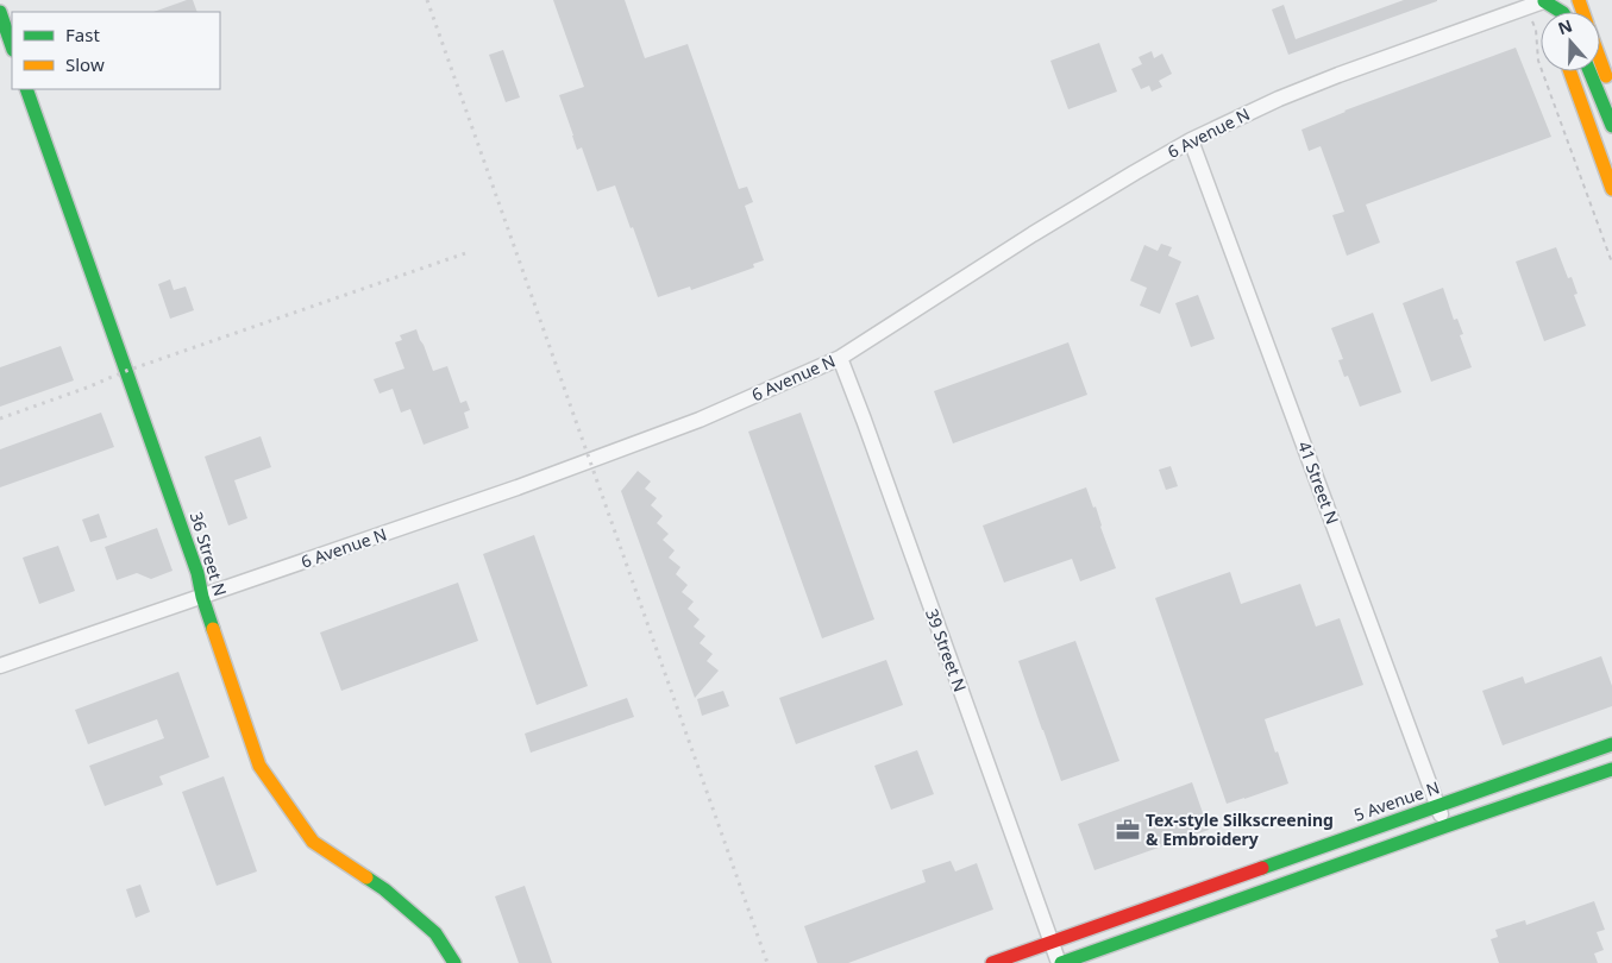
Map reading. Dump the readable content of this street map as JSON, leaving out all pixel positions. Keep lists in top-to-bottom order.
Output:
{
  "streets": {
    "main road": ["36 Street N", "5 Avenue N"],
    "street": ["6 Avenue N", "41 Street N", "39 Street N"]
  },
  "crossings": [
    ["6 Avenue N", "41 Street N"],
    ["6 Avenue N", "36 Street N"],
    ["6 Avenue N", "39 Street N"],
    ["41 Street N", "5 Avenue N"],
    ["39 Street N", "5 Avenue N"]
  ],
  "places": {
    "office": ["Tex-style Silkscreening & Embroidery"]
  },
  "legend": ["Fast", "Slow"],
  "north": "top"
}
